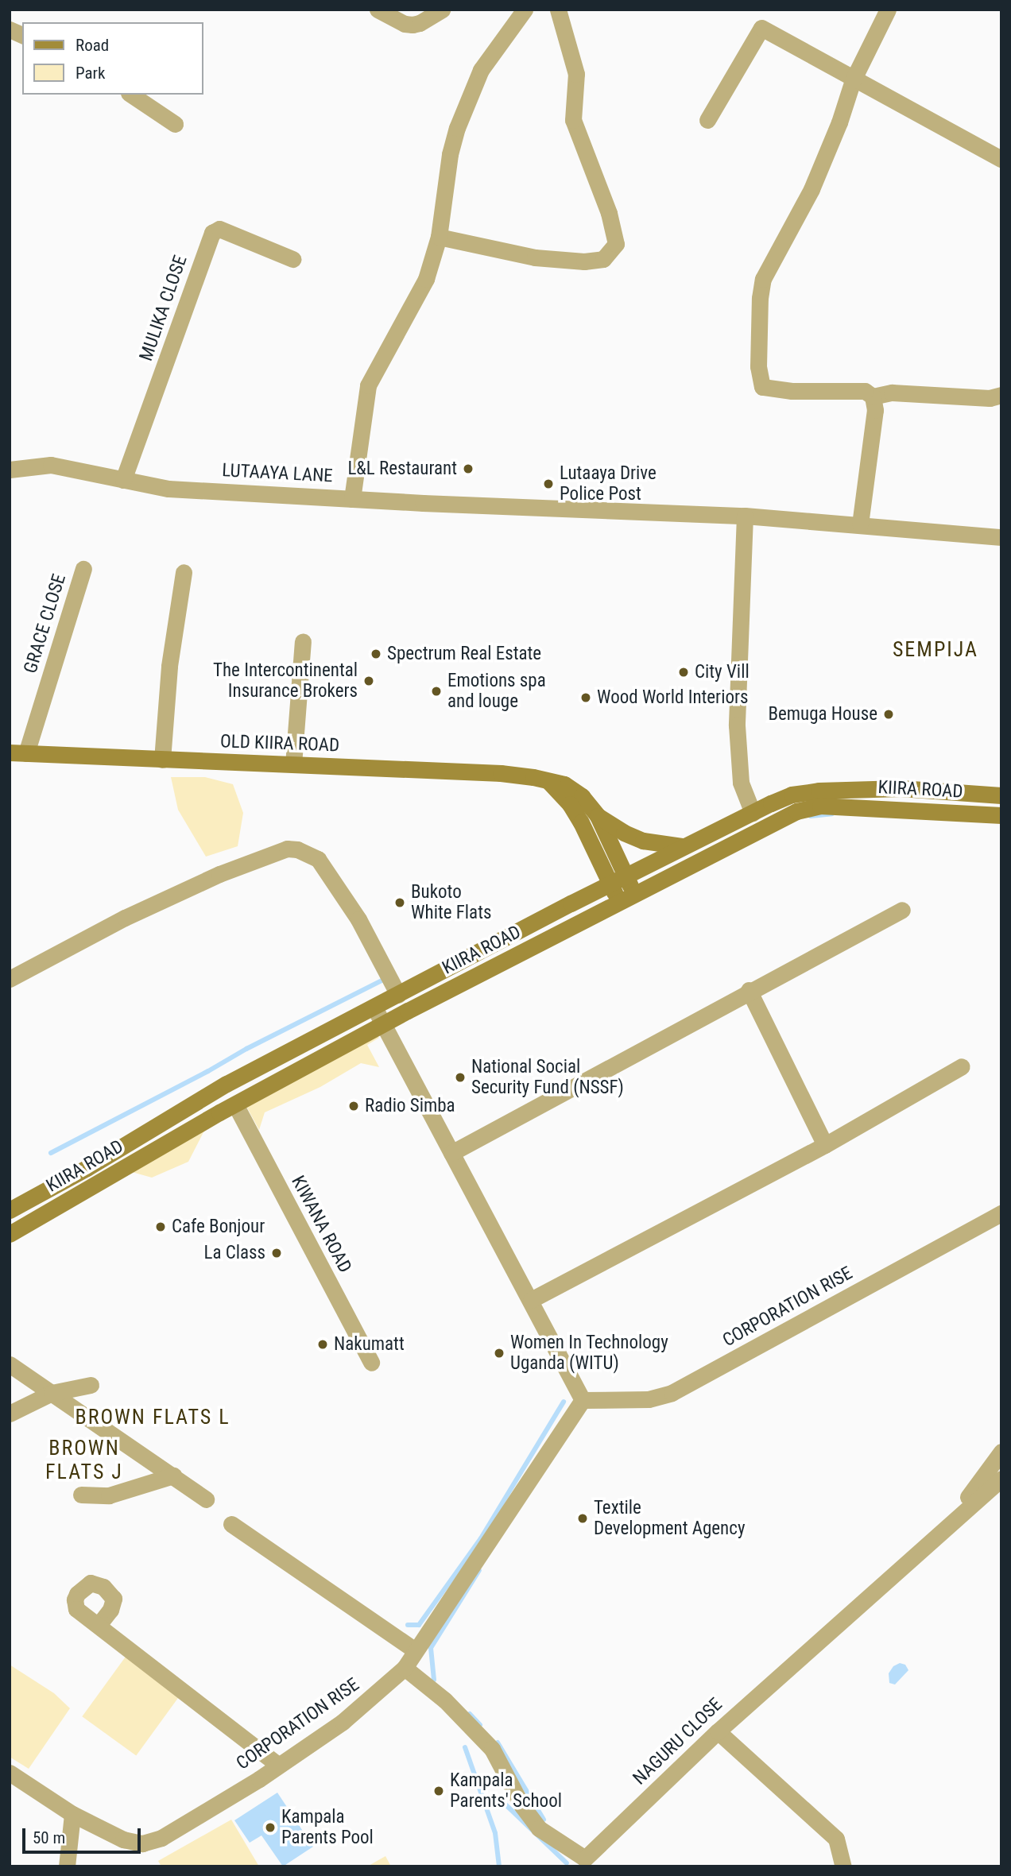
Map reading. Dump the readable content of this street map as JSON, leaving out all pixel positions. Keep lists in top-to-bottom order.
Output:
{
  "streets": {
    "main road": ["OLD KIIRA ROAD", "KIIRA ROAD"],
    "street": [
      "MULIKA CLOSE",
      "LUTAAYA LANE",
      "GRACE CLOSE",
      "KIWANA ROAD",
      "CORPORATION RISE",
      "NAGURU CLOSE"
    ]
  },
  "crossings": [
    ["MULIKA CLOSE", "LUTAAYA LANE"],
    ["GRACE CLOSE", "OLD KIIRA ROAD"],
    ["OLD KIIRA ROAD", "KIIRA ROAD"],
    ["KIIRA ROAD", "KIWANA ROAD"],
    ["CORPORATION RISE", "NAGURU CLOSE"]
  ],
  "districts": ["SEMPIJA", "BROWN FLATS L", "BROWN FLATS J"],
  "places": [
    "L&L Restaurant",
    "Lutaaya Drive Police Post",
    "Spectrum Real Estate",
    "City Vill",
    "The Intercontinental Insurance Brokers",
    "Emotions spa and louge",
    "Wood World Interiors",
    "Bemuga House",
    "Bukoto White Flats",
    "National Social Security Fund (NSSF)",
    "Radio Simba",
    "Cafe Bonjour",
    "La Class",
    "Nakumatt",
    "Women In Technology Uganda (WITU)",
    "Textile Development Agency",
    "Kampala Parents' School",
    "Kampala Parents Pool"
  ],
  "legend": ["Road", "Park"],
  "scale_bar": "50 m"
}
